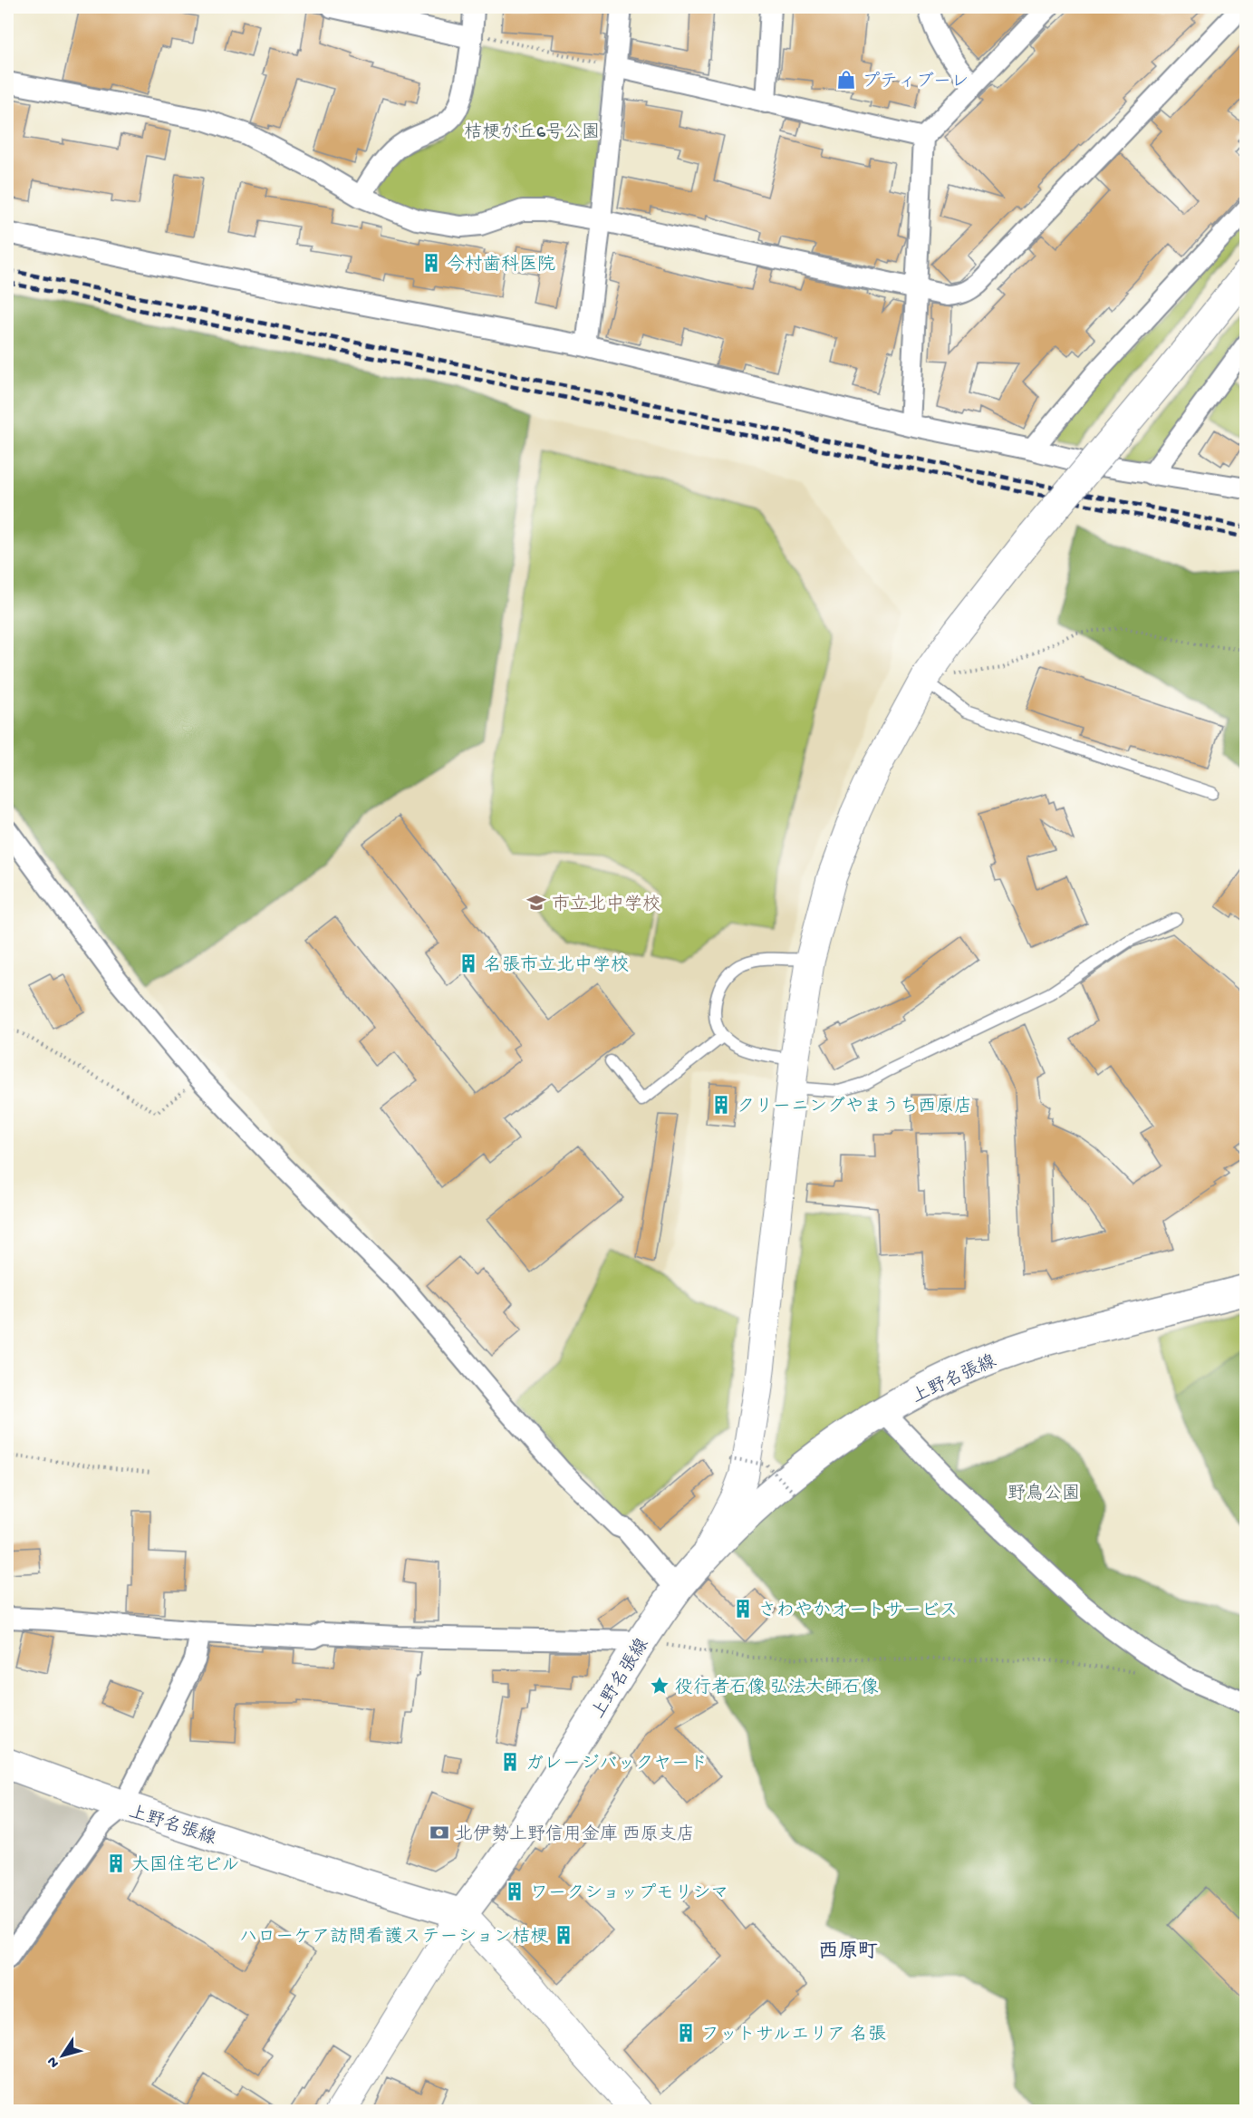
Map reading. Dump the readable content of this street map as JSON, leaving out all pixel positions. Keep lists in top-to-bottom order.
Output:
{
  "streets": {
    "main road": ["上野名張線"]
  },
  "districts": ["西原町"],
  "parks": ["桔梗が丘6号公園", "野鳥公園"],
  "places": {
    "shop": ["プティブーレ"],
    "building": [
      "今村歯科医院",
      "名張市立北中学校",
      "クリーニングやまうち西原店",
      "さわやかオートサービス",
      "ガレージバックヤード",
      "大国住宅ビル",
      "ワークショップモリシマ",
      "ハローケア訪問看護ステーション桔梗",
      "フットサルエリア 名張"
    ],
    "school or university": ["市立北中学校"],
    "place": ["役行者石像 弘法大師石像"],
    "bank": ["北伊勢上野信用金庫 西原支店"]
  },
  "north": "bottom left"
}
